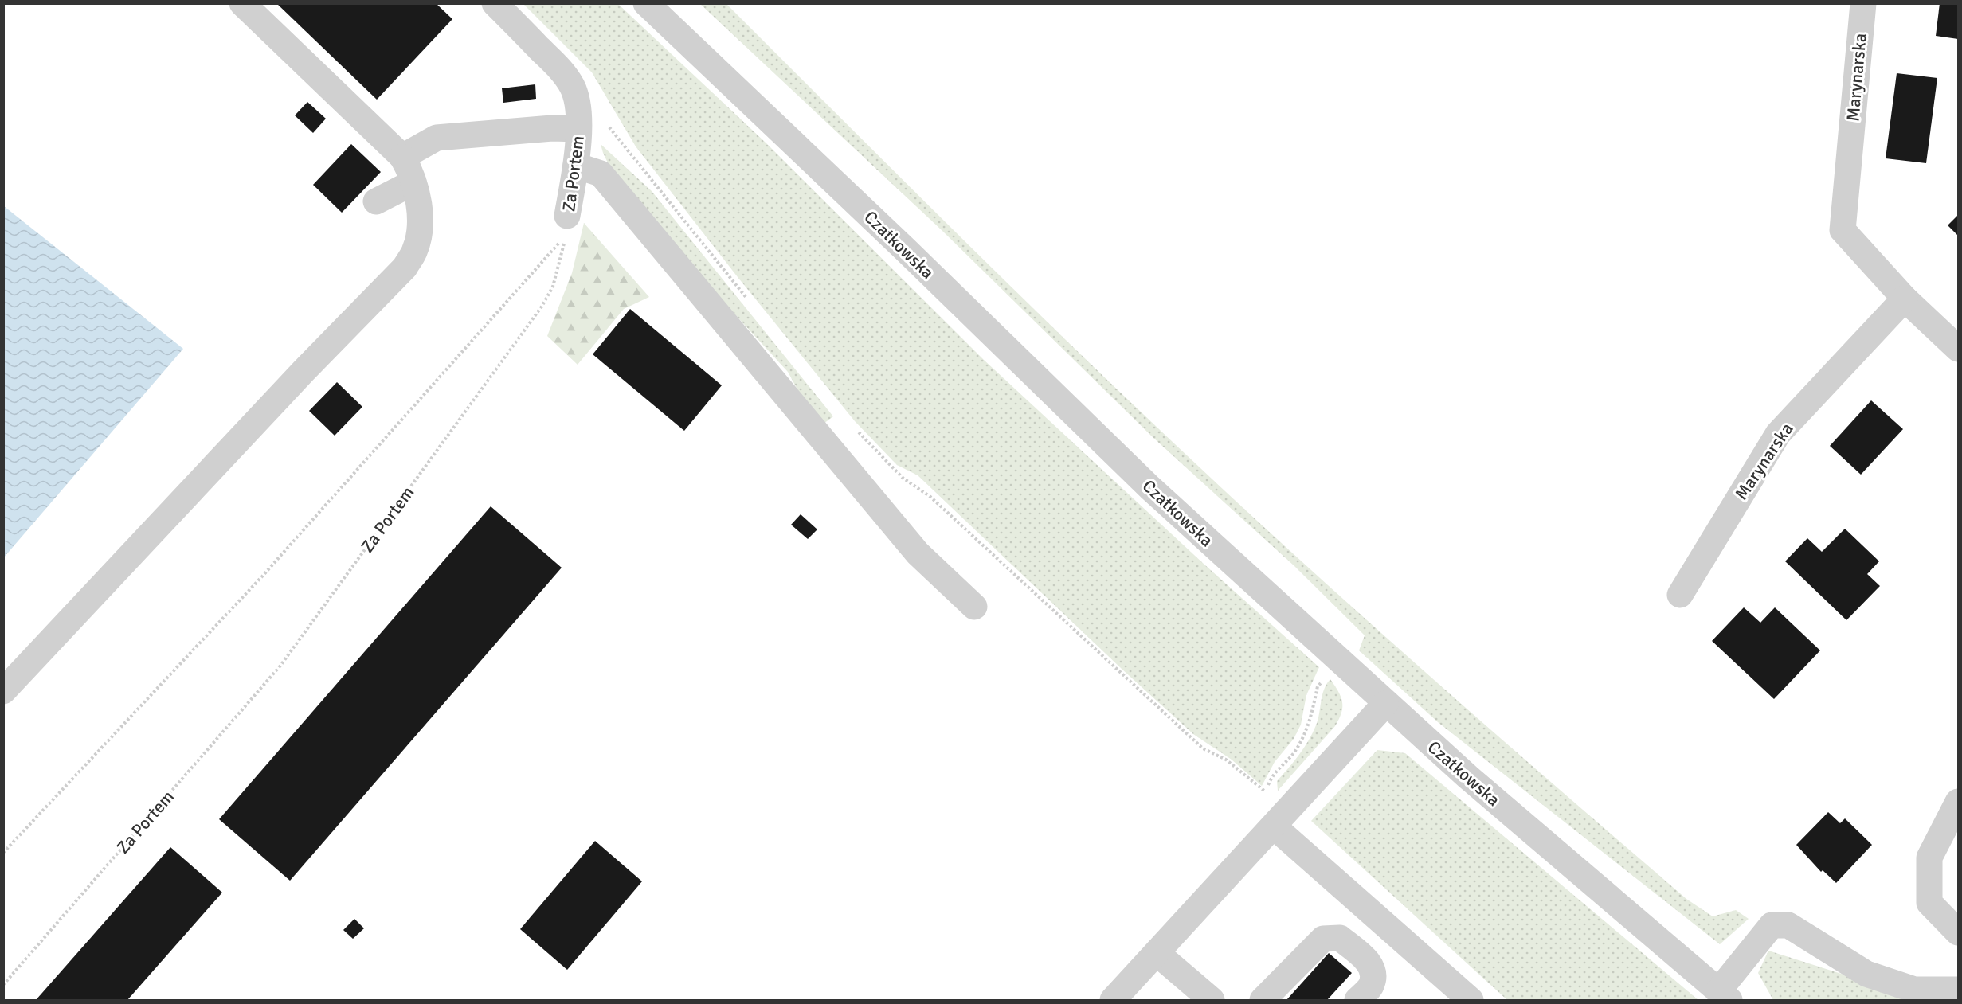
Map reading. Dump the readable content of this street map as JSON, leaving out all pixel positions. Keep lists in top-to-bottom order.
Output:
{
  "streets": {
    "street": ["Marynarska", "Za Portem", "Czatkowska"]
  }
}
